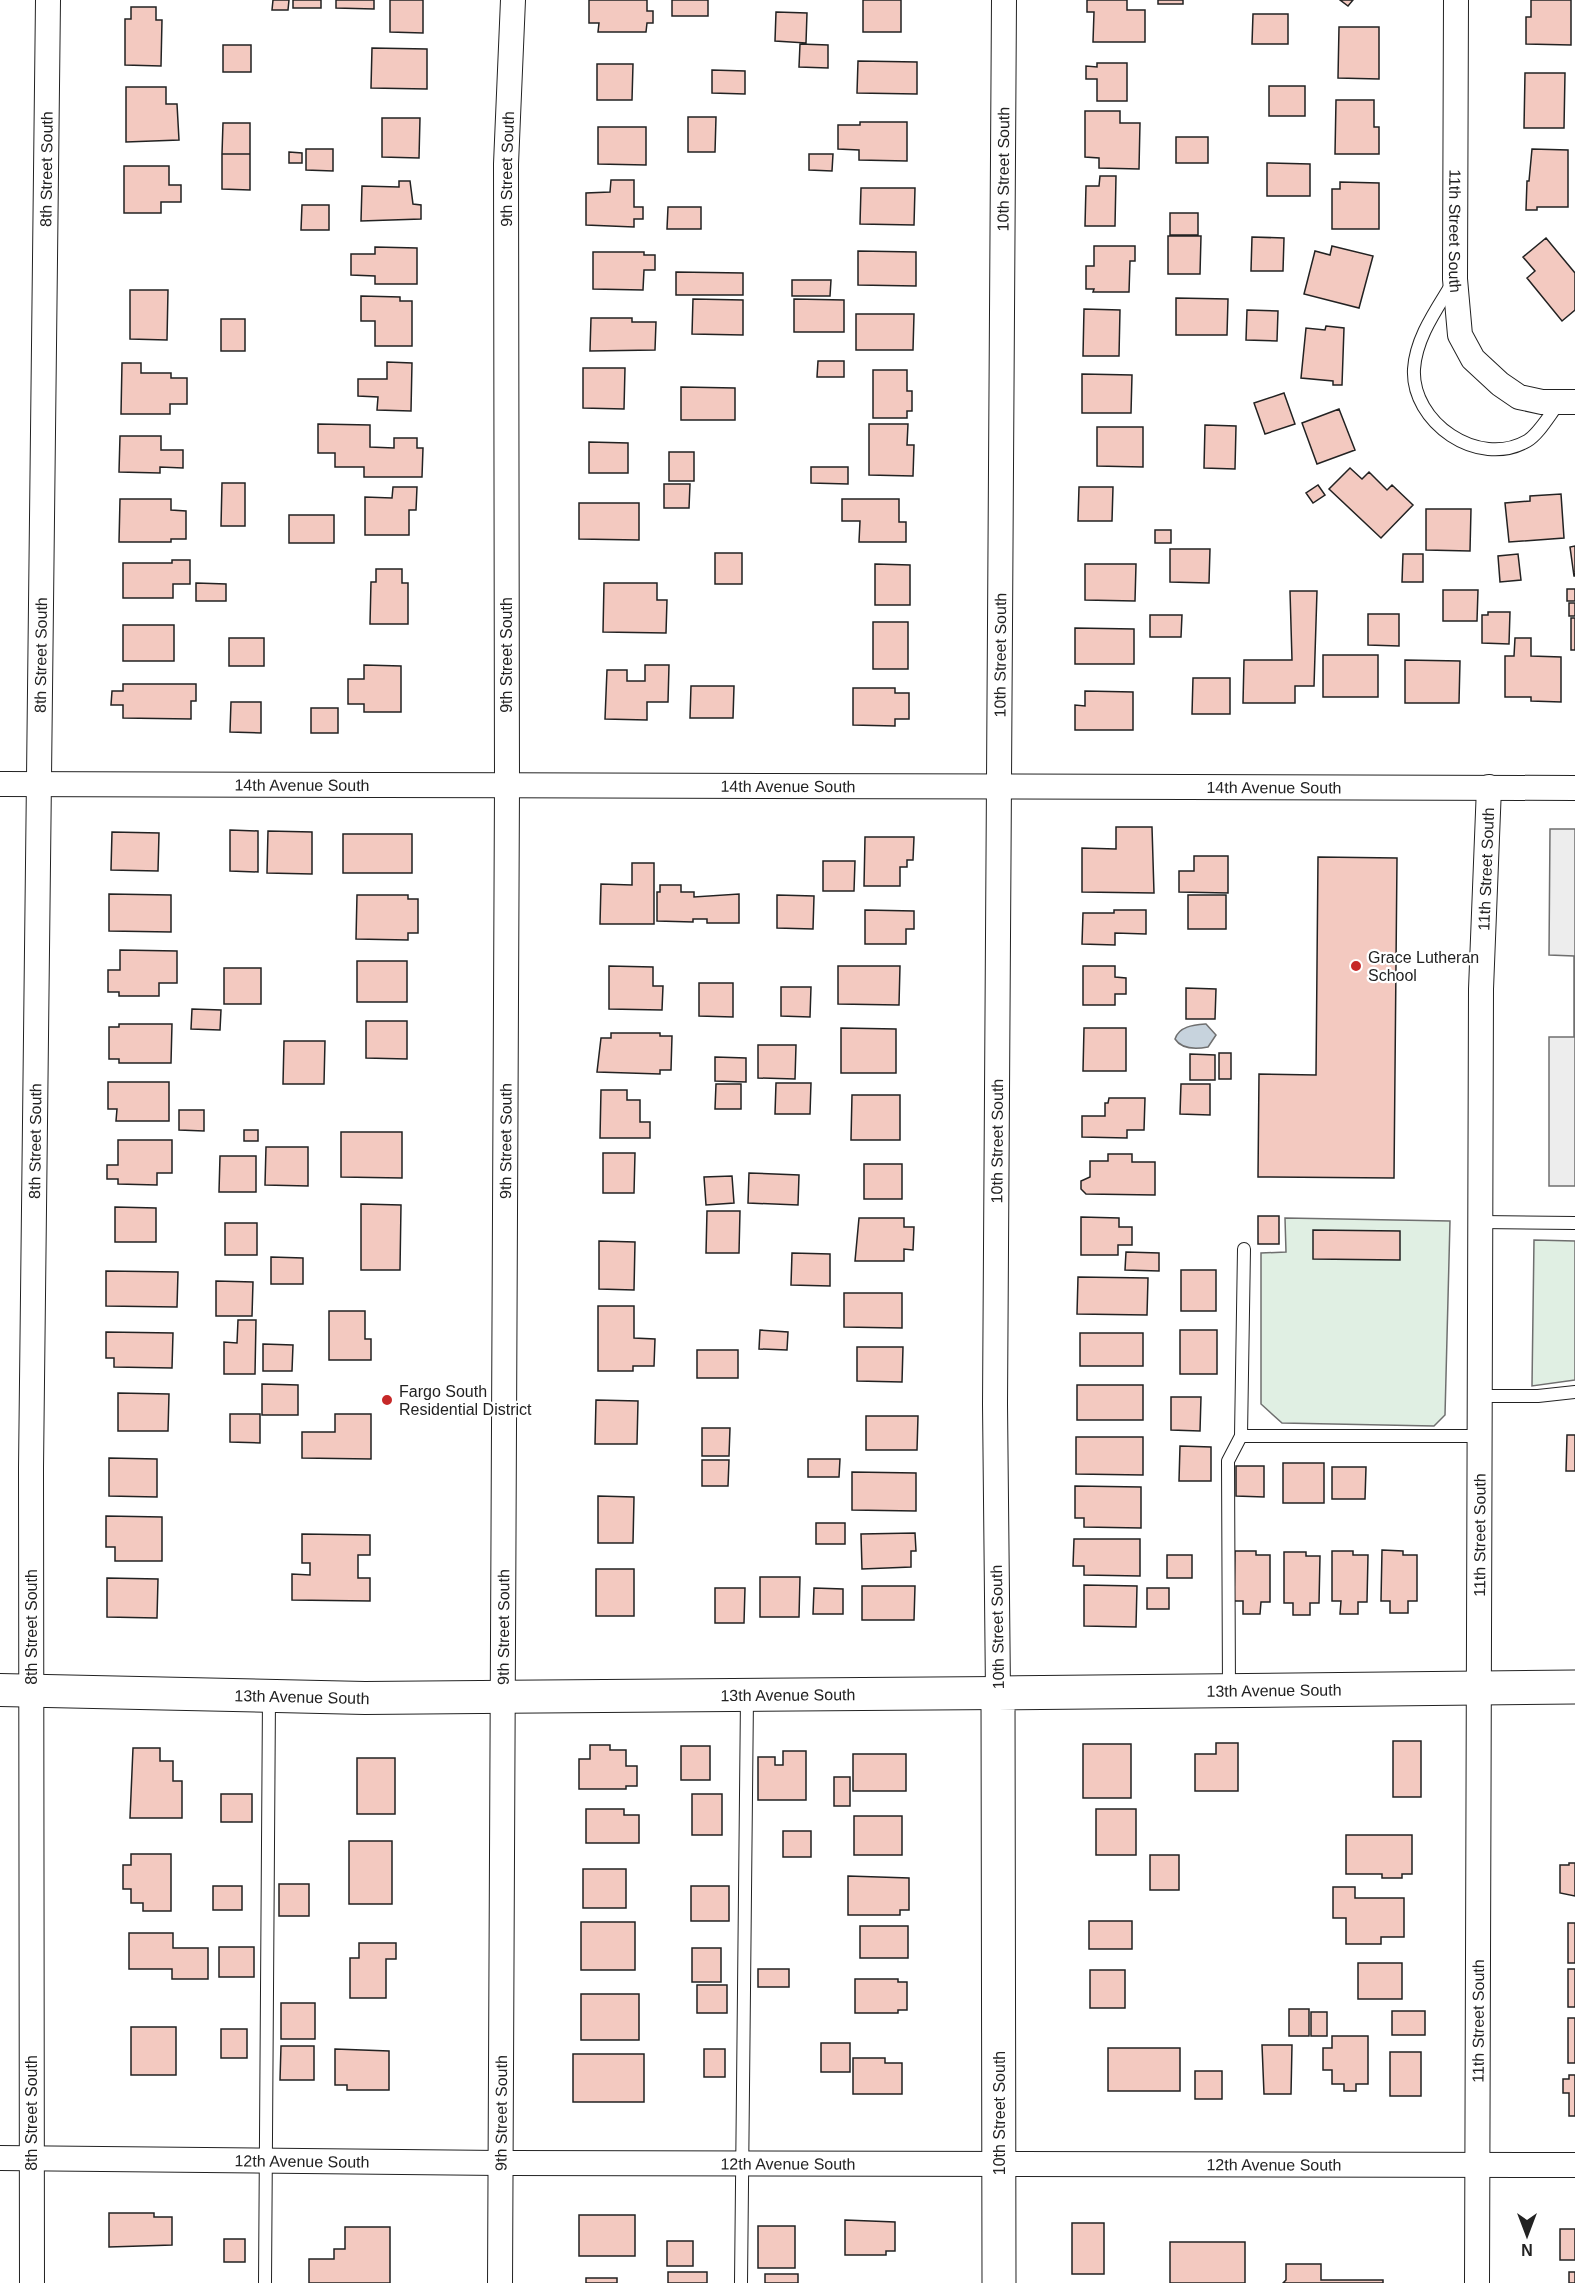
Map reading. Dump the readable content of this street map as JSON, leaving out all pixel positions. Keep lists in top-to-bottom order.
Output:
{
  "streets": {
    "main road": ["10th Street South", "13th Avenue South"],
    "street": [
      "9th Street South",
      "8th Street South",
      "11th Street South",
      "14th Avenue South",
      "12th Avenue South"
    ]
  },
  "crossings": [
    ["9th Street South", "14th Avenue South"],
    ["9th Street South", "13th Avenue South"],
    ["9th Street South", "12th Avenue South"],
    ["8th Street South", "14th Avenue South"],
    ["8th Street South", "13th Avenue South"],
    ["8th Street South", "12th Avenue South"],
    ["10th Street South", "14th Avenue South"],
    ["10th Street South", "13th Avenue South"],
    ["10th Street South", "12th Avenue South"],
    ["11th Street South", "14th Avenue South"],
    ["11th Street South", "13th Avenue South"],
    ["11th Street South", "12th Avenue South"]
  ],
  "places": ["Grace Lutheran School", "Fargo South Residential District"],
  "north": "bottom"
}
